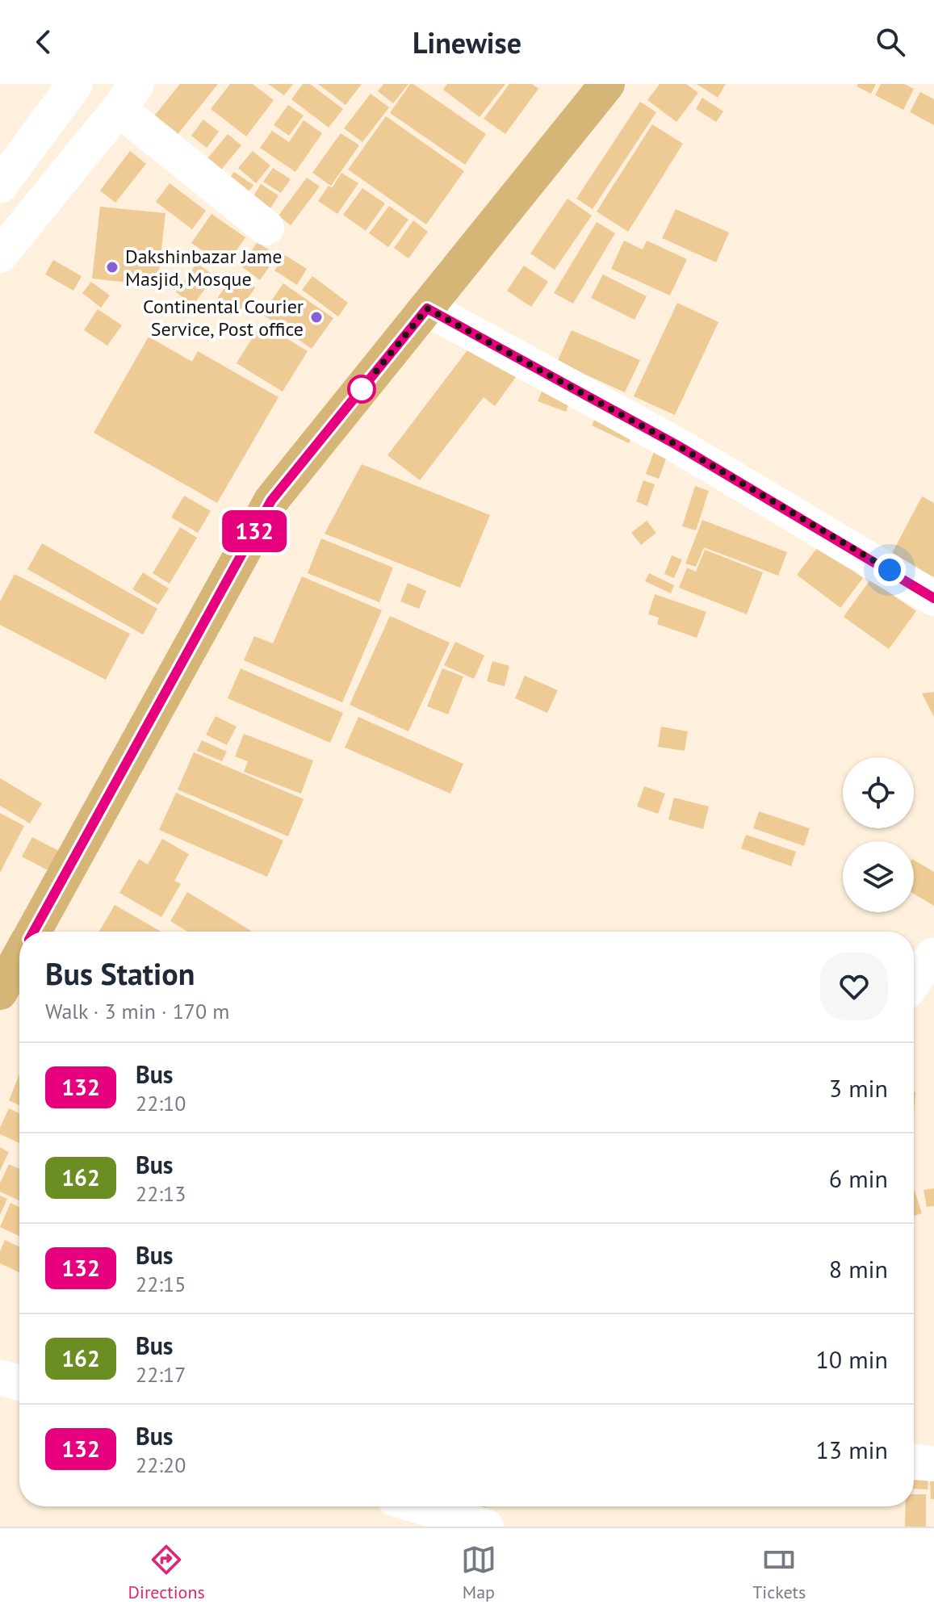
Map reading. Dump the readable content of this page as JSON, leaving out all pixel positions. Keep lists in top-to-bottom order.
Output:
{
  "places": ["Dakshinbazar Jame Masjid, Mosque", "Continental Courier Service, Post office"],
  "lines": ["bus line 132"],
  "page": {
    "header": "Linewise",
    "on_map": "132",
    "heading": ["Bus Station", "Walk · 3 min · 170 m"],
    "list": [
      {
        "mark": "132",
        "name": "Bus",
        "note": "22:10",
        "value": "3 min"
      },
      {
        "mark": "162",
        "name": "Bus",
        "note": "22:13",
        "value": "6 min"
      },
      {
        "mark": "132",
        "name": "Bus",
        "note": "22:15",
        "value": "8 min"
      },
      {
        "mark": "162",
        "name": "Bus",
        "note": "22:17",
        "value": "10 min"
      },
      {
        "mark": "132",
        "name": "Bus",
        "note": "22:20",
        "value": "13 min"
      }
    ],
    "tabs": ["Directions", "Map", "Tickets"]
  }
}
